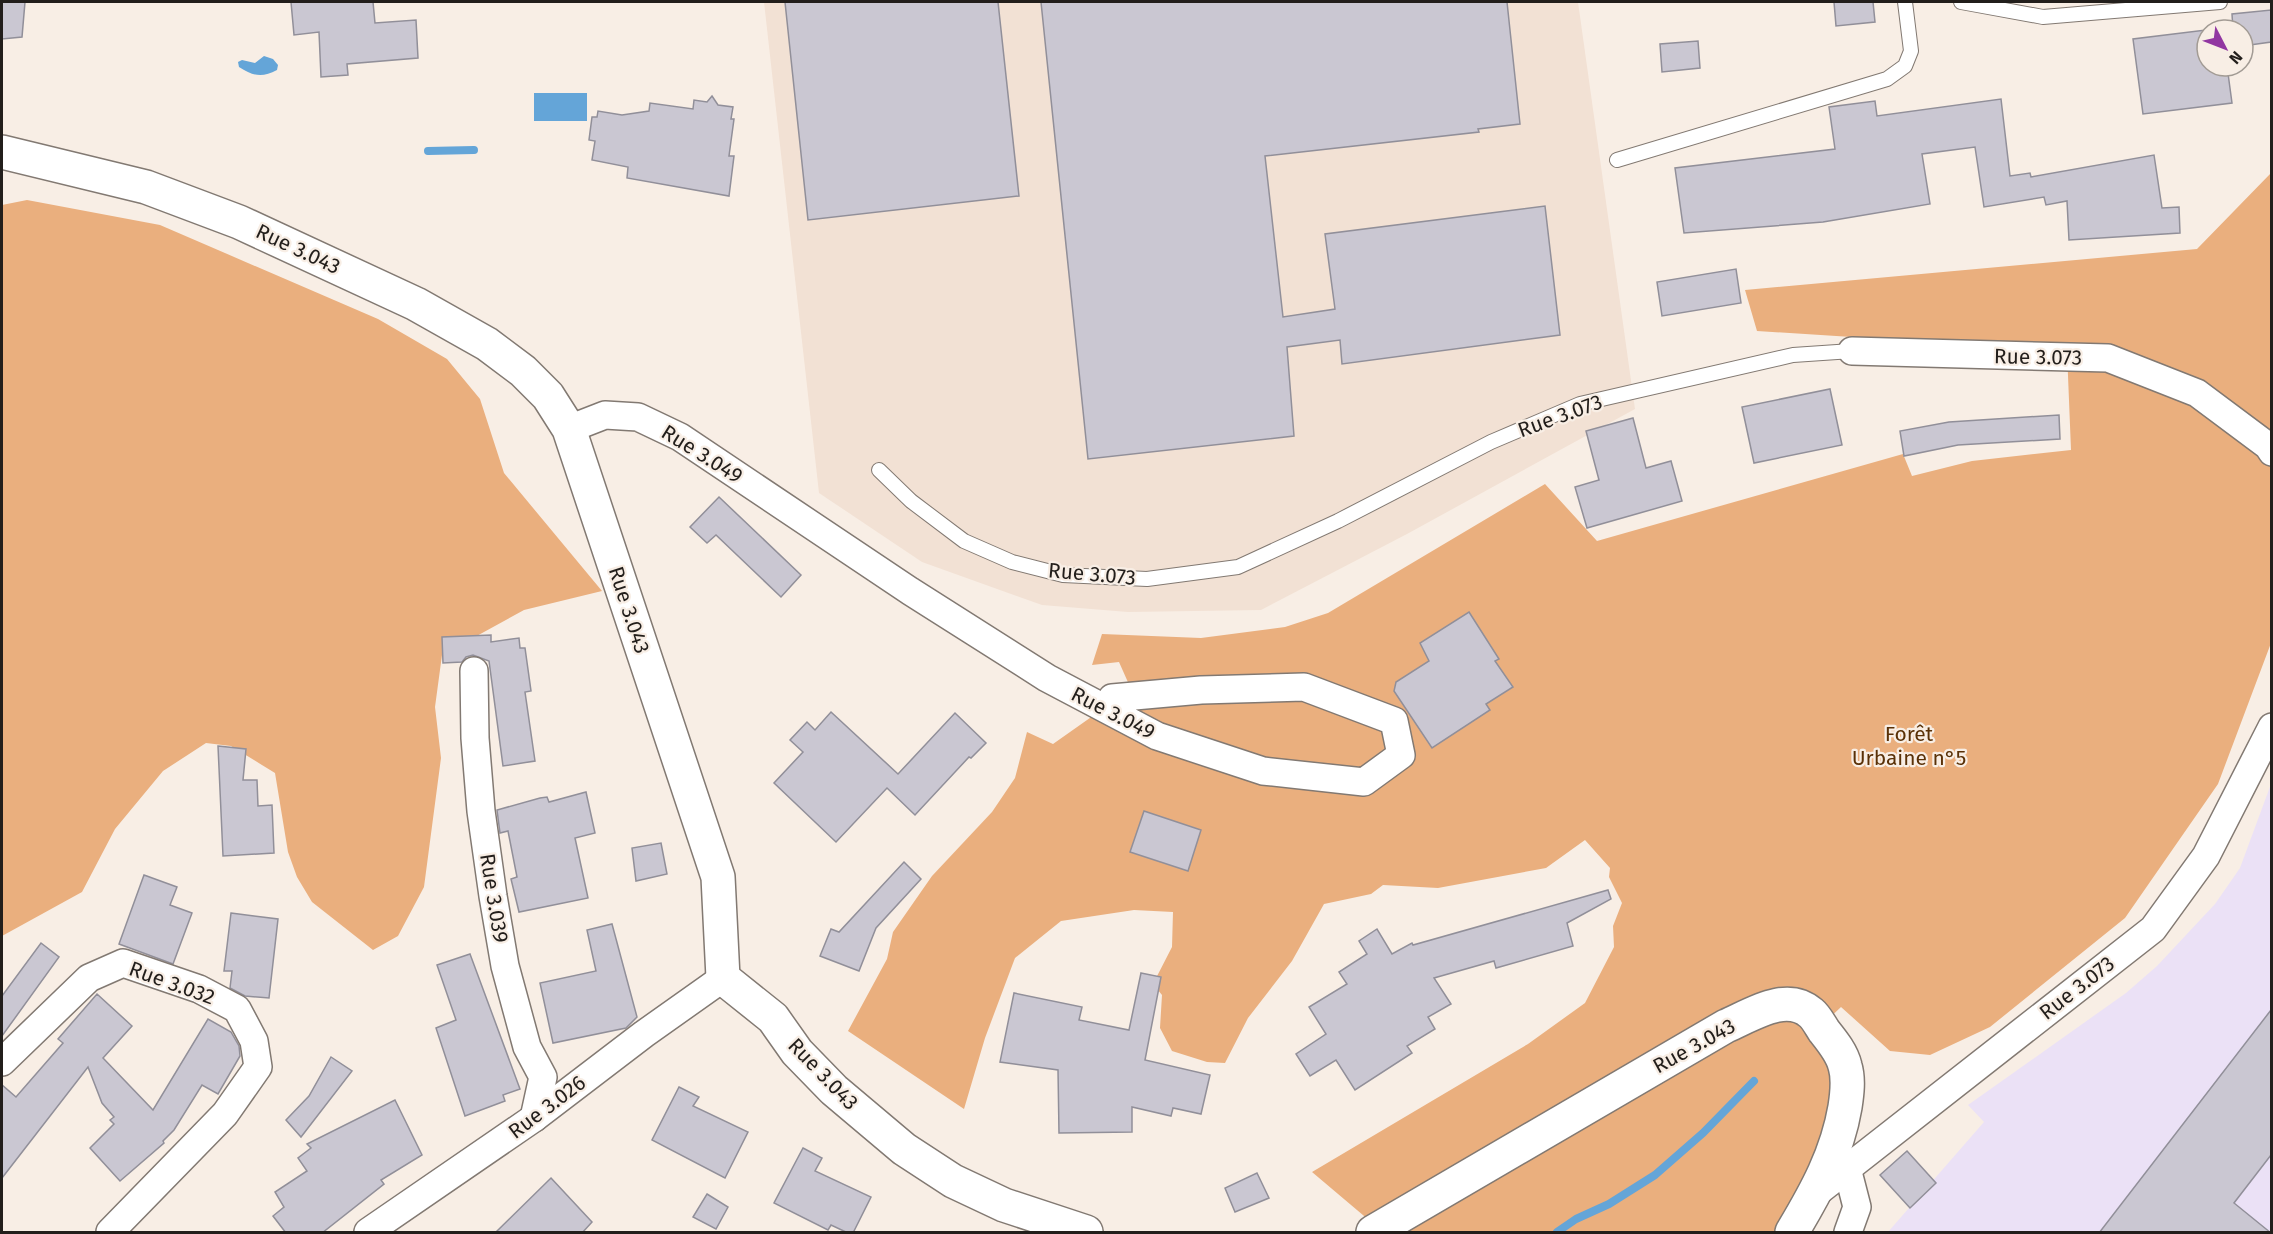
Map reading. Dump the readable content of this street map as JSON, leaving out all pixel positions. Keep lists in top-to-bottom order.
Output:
{
  "streets": {
    "street": [
      "Rue 3.043",
      "Rue 3.073",
      "Rue 3.049",
      "Rue 3.039",
      "Rue 3.032",
      "Rue 3.026"
    ]
  },
  "crossings": [
    ["Rue 3.043", "Rue 3.073"],
    ["Rue 3.043", "Rue 3.049"],
    ["Rue 3.043", "Rue 3.026"],
    ["Rue 3.039", "Rue 3.026"]
  ],
  "parks": ["Forêt Urbaine n°5"],
  "north": "bottom right"
}
